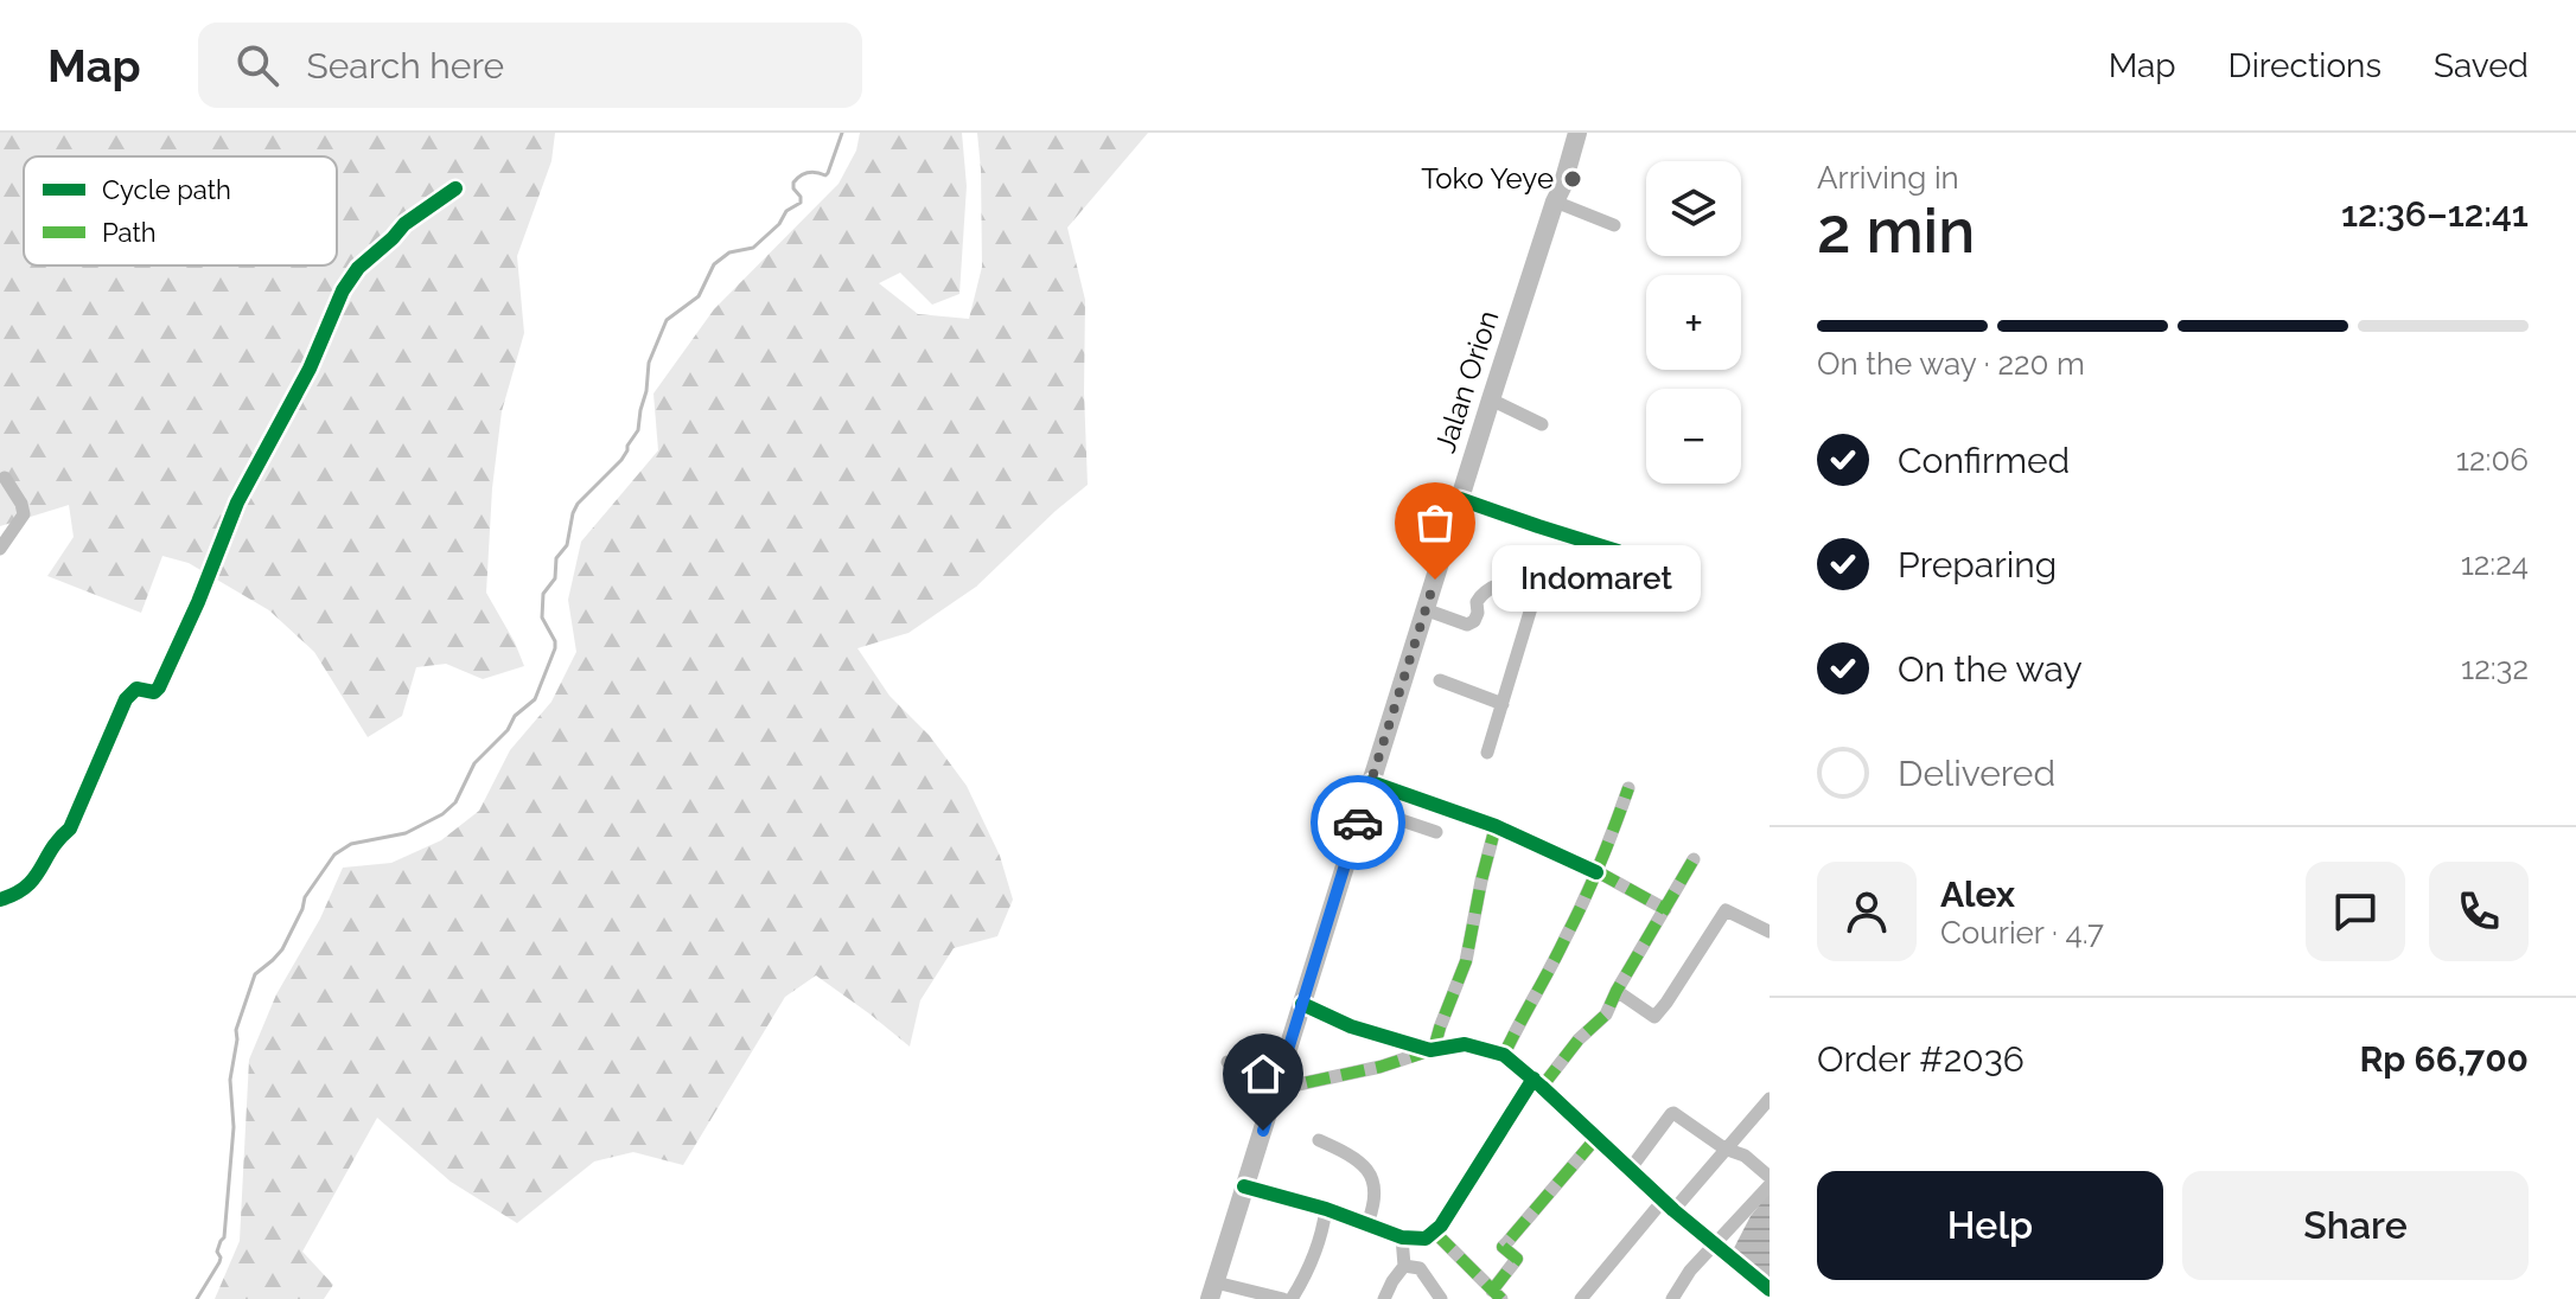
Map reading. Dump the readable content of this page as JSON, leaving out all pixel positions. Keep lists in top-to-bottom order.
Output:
{
  "streets": {
    "highway": ["Jalan Orion"]
  },
  "places": ["Toko Yeye", "Indomaret"],
  "legend": ["Cycle path", "Path"],
  "page": {
    "header": "Map",
    "search": "Search here",
    "nav": ["Map", "Directions", "Saved"],
    "heading": ["2 min", "Arriving in", "12:36–12:41"],
    "panel": [
      "Alex",
      "Courier · 4.7",
      "Order #2036",
      "Rp 66,700"
    ],
    "map_buttons": ["+", "−"],
    "bar": "On the way · 220 m",
    "list": [
      ["Confirmed", "12:06"],
      ["Preparing", "12:24"],
      ["On the way", "12:32"],
      "Delivered"
    ],
    "bubble": "Indomaret",
    "buttons": ["Help", "Share"]
  }
}
